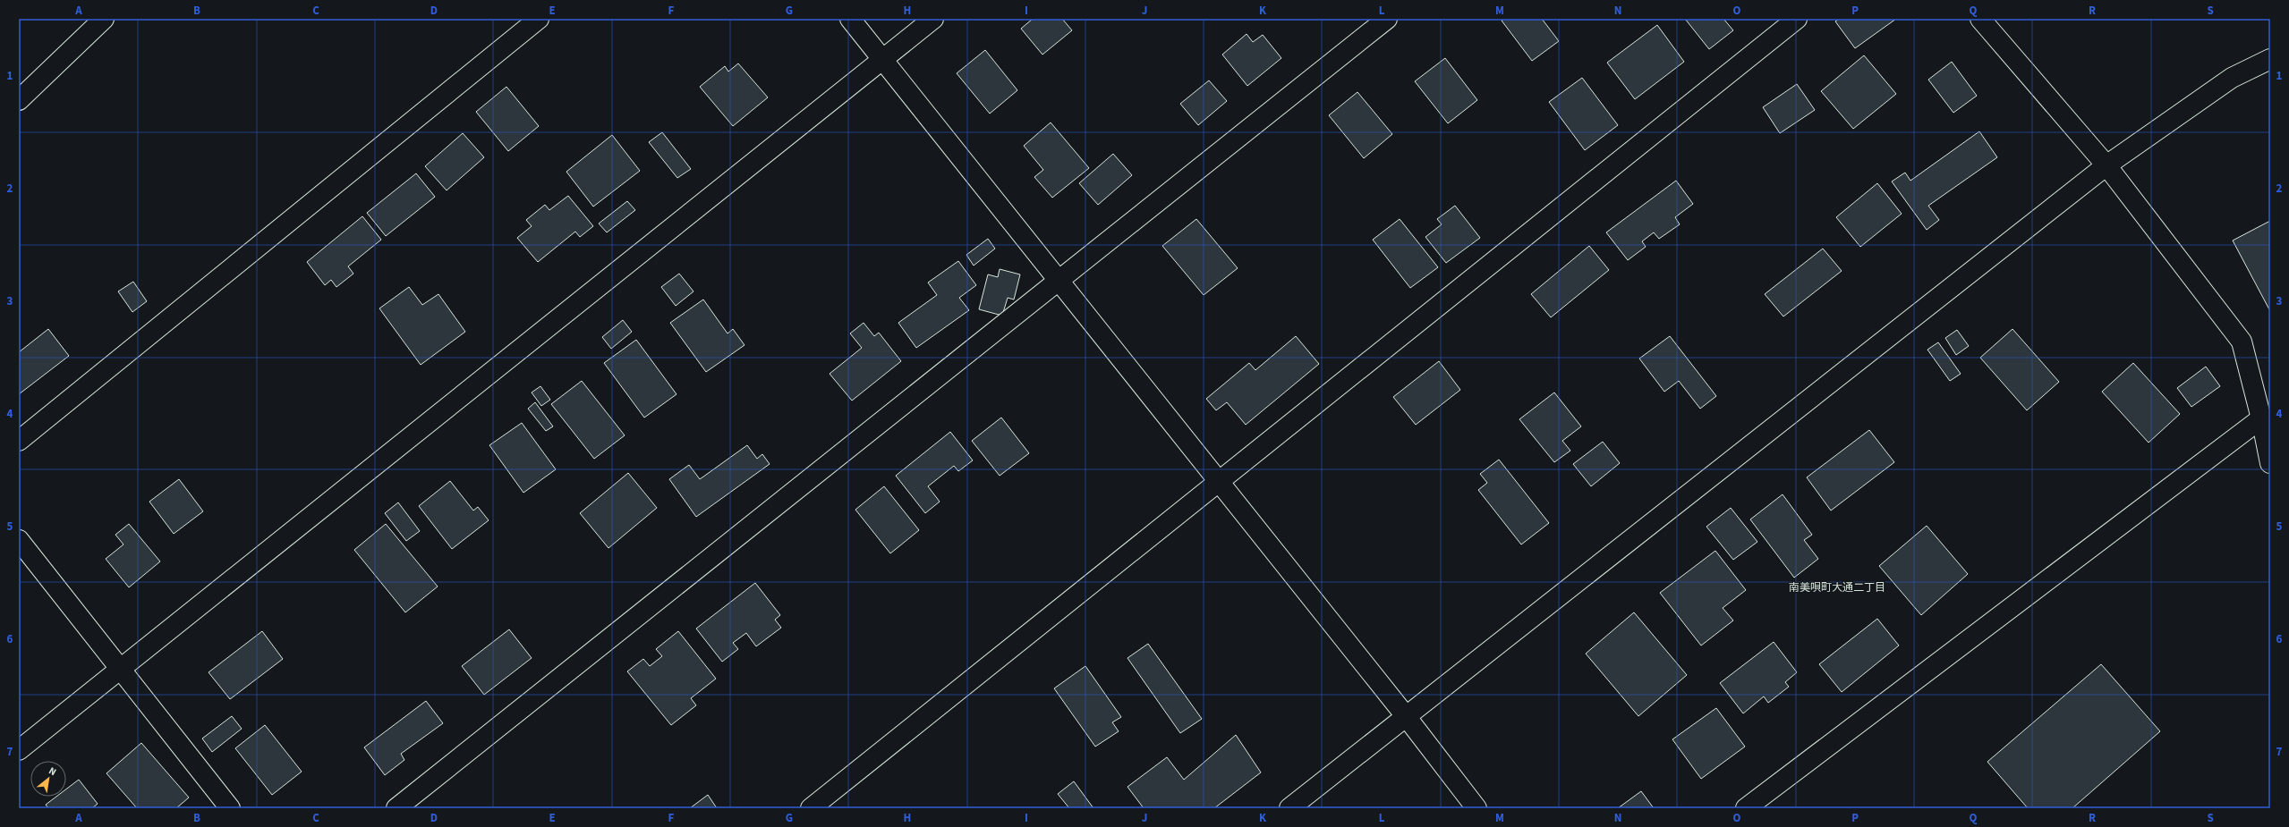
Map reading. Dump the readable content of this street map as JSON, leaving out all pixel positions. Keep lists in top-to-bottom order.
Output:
{
  "districts": ["南美唄町大通二丁目"],
  "north": "top right",
  "grid": {
    "columns": [
      "A",
      "B",
      "C",
      "D",
      "E",
      "F",
      "G",
      "H",
      "I",
      "J",
      "K",
      "L",
      "M",
      "N",
      "O",
      "P",
      "Q",
      "R",
      "S"
    ],
    "rows": [
      "1",
      "2",
      "3",
      "4",
      "5",
      "6",
      "7"
    ]
  }
}
